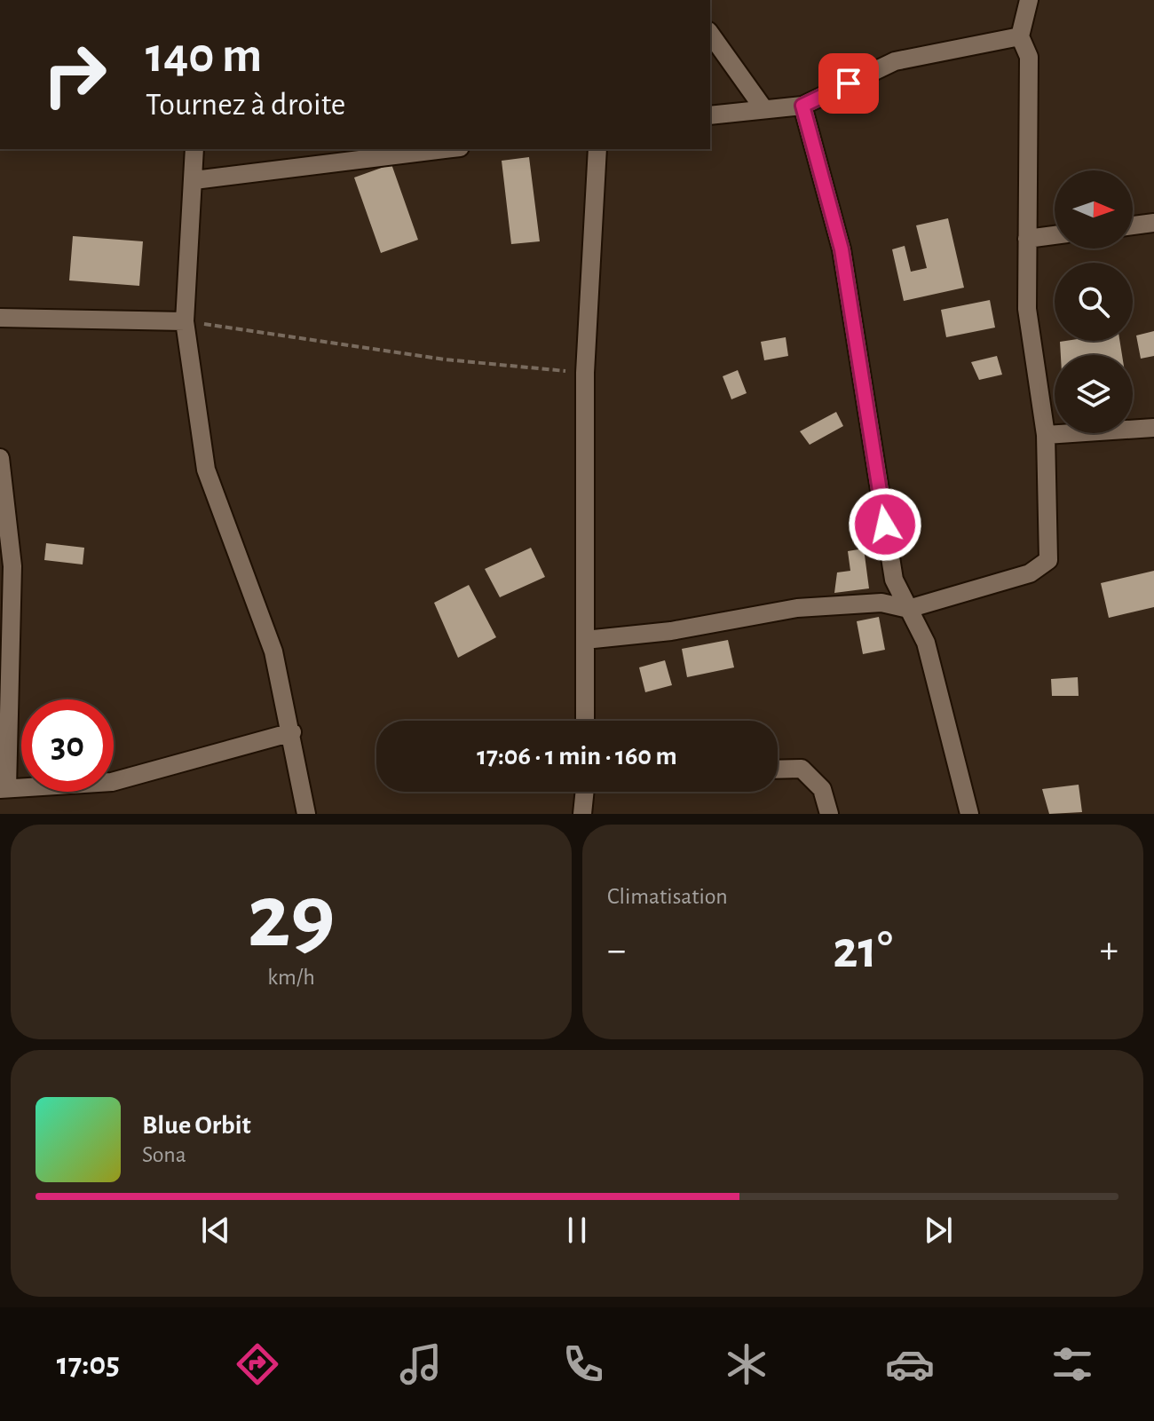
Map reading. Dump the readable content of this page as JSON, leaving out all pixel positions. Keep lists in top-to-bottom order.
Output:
{
  "north": "right",
  "page": {
    "turn": ["140 m", "Tournez à droite"],
    "limit": "30",
    "trip": "17:06 · 1 min · 160 m",
    "tile": [
      ["29", "km/h"],
      "Climatisation"
    ],
    "heat": ["−", "21°", "+"],
    "song": ["Blue Orbit", "Sona"],
    "tabs": "17:05"
  }
}
